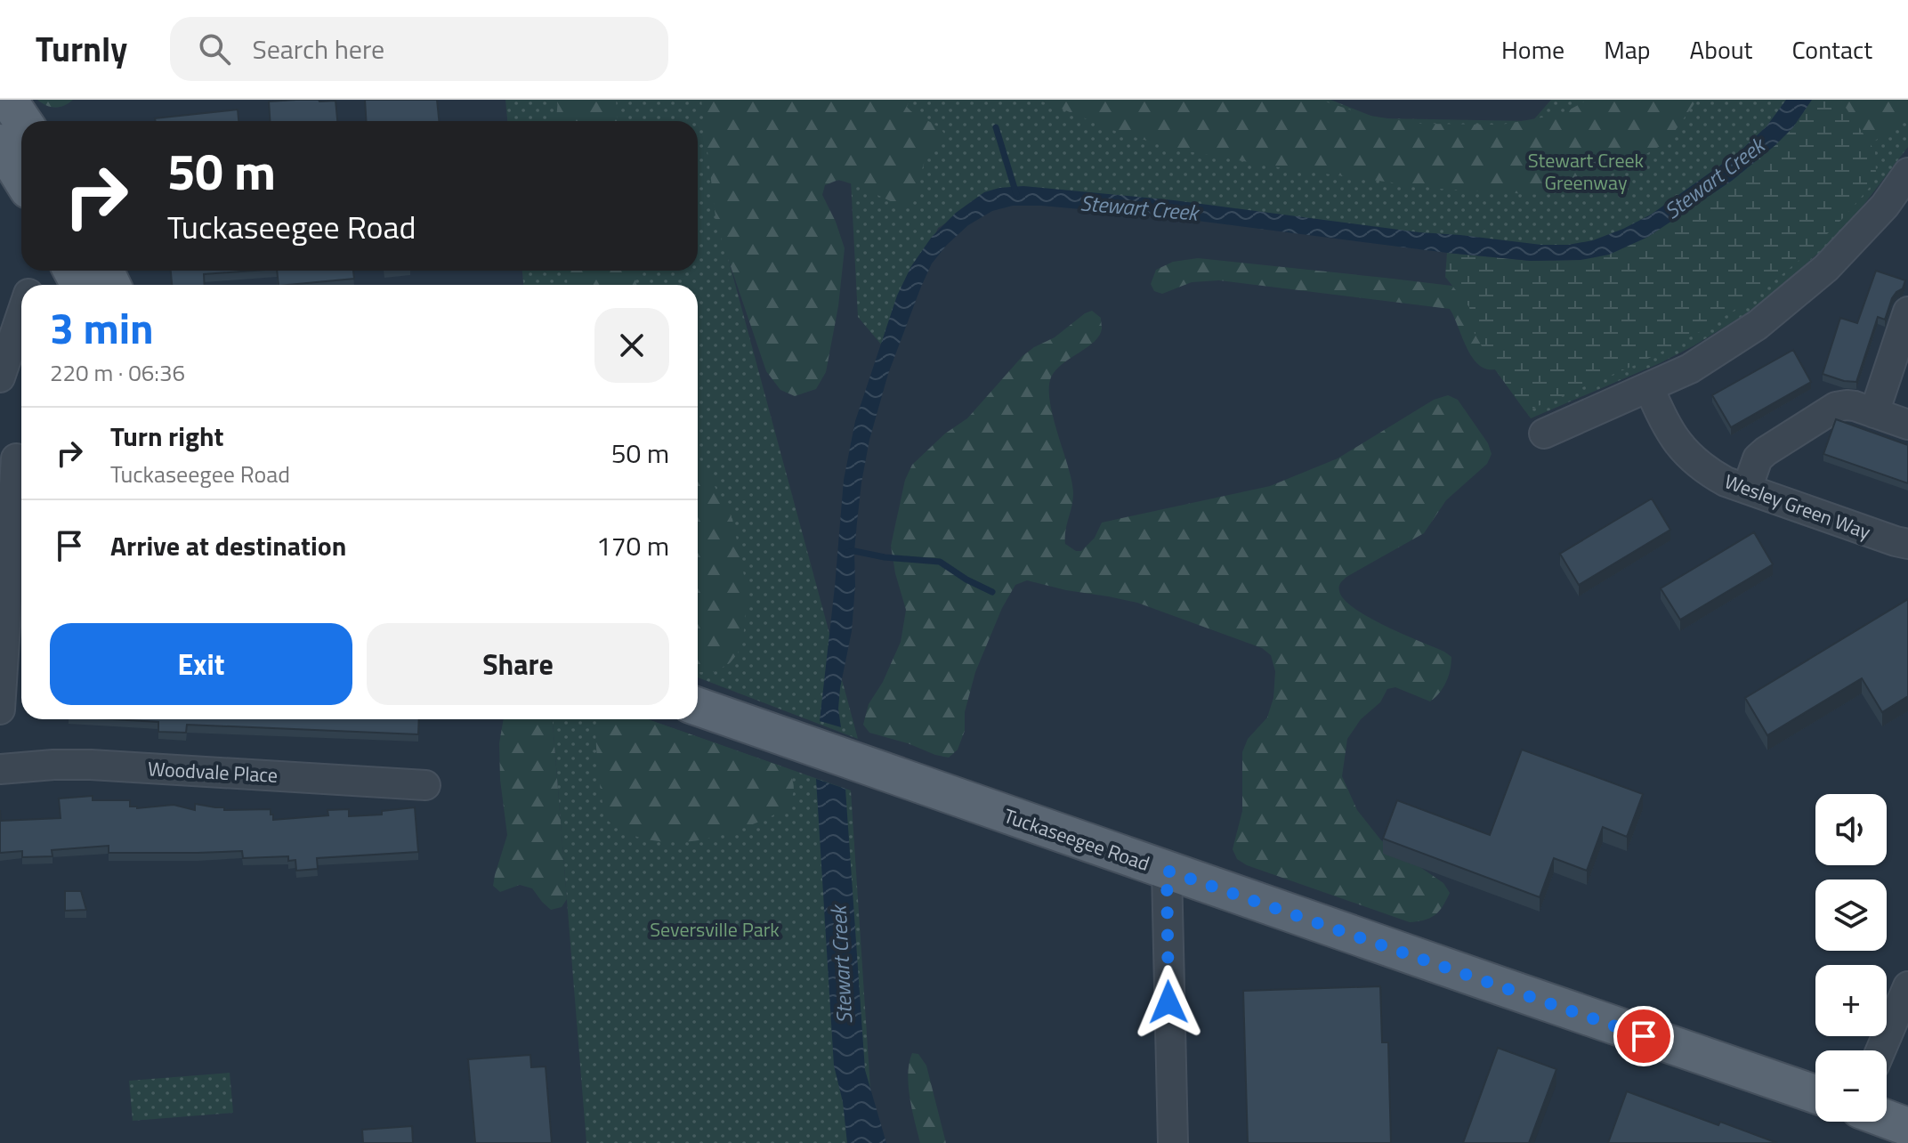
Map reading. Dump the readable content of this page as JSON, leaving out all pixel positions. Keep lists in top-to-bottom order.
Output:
{
  "streets": {
    "main road": ["Tuckaseegee Road"],
    "street": ["Wesley Green Way", "Woodvale Place"]
  },
  "water": ["Stewart Creek"],
  "parks": ["Stewart Creek Greenway", "Seversville Park"],
  "page": {
    "header": "Turnly",
    "search": "Search here",
    "nav": [
      "Home",
      "Map",
      "About",
      "Contact"
    ],
    "turn": ["50 m", "Tuckaseegee Road"],
    "heading": ["3 min", "220 m · 06:36"],
    "list": [
      {
        "name": "Turn right",
        "note": "Tuckaseegee Road",
        "value": "50 m"
      },
      {
        "name": "Arrive at destination",
        "value": "170 m"
      }
    ],
    "buttons": ["Exit", "Share"],
    "map_buttons": ["+", "−"]
  }
}
